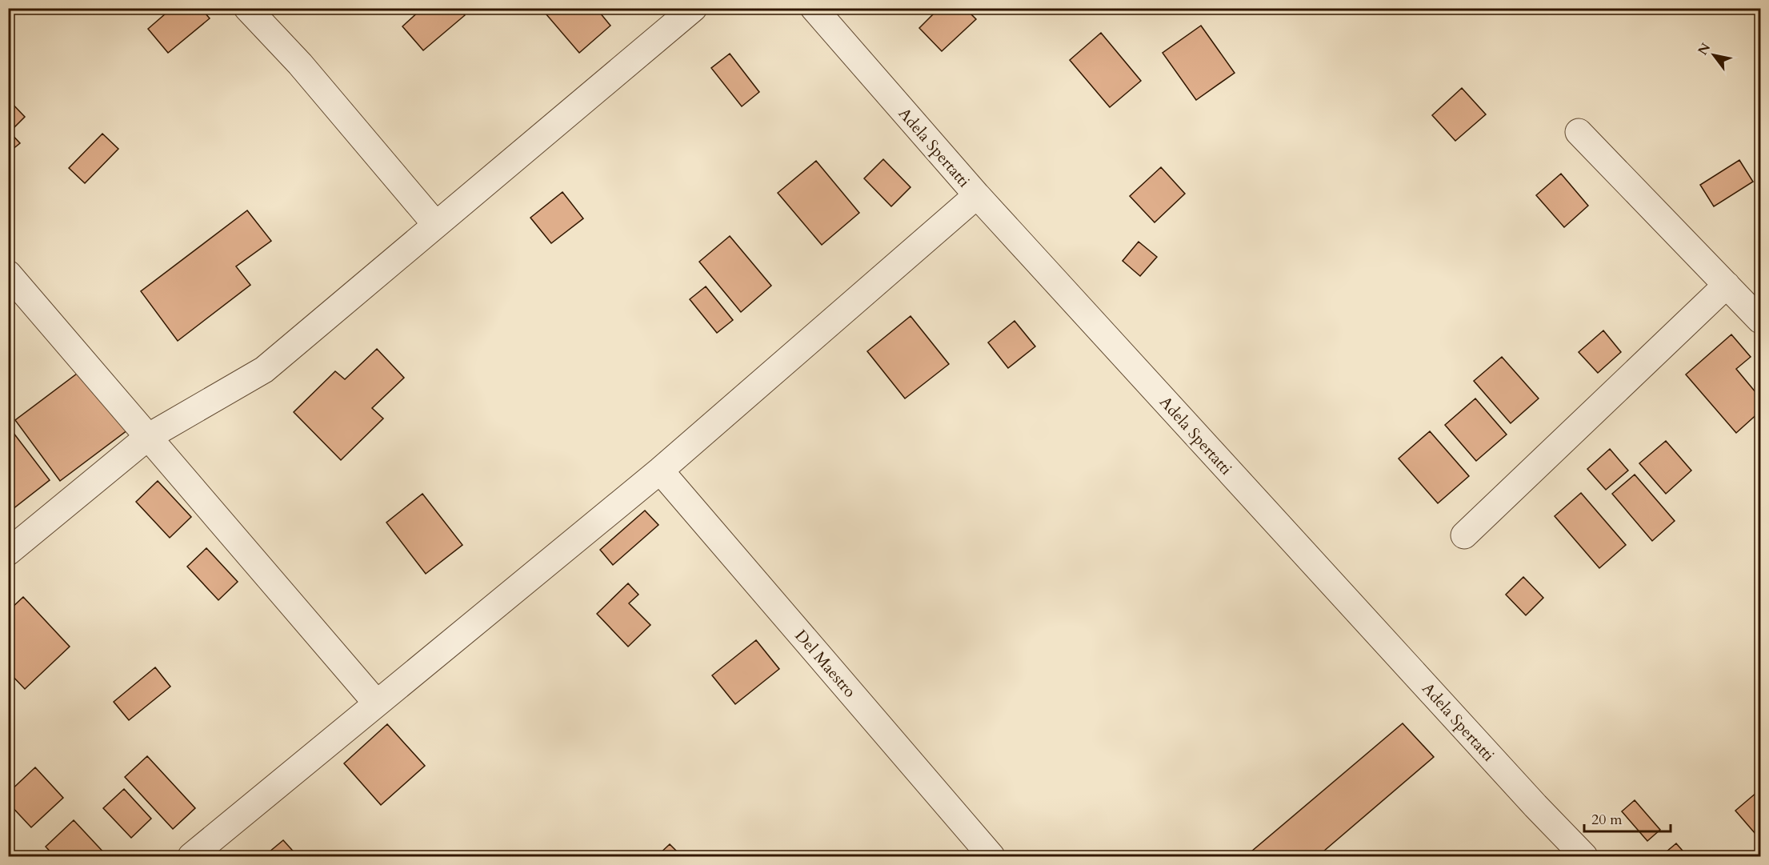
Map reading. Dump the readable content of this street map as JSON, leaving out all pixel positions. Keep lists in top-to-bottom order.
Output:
{
  "streets": {
    "street": ["Adela Spertatti", "Del Maestro"]
  },
  "scale_bar": "20 m",
  "north": "top left"
}
